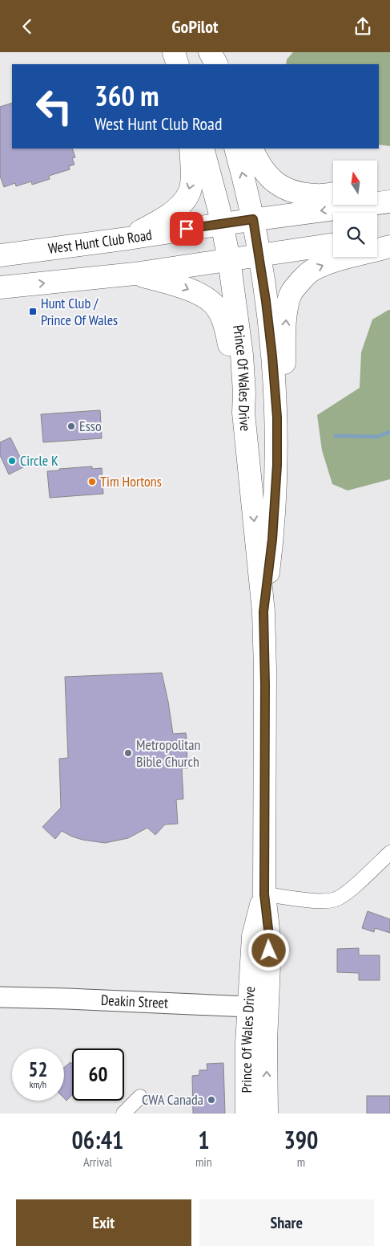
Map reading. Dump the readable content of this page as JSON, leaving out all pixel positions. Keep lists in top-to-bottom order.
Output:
{
  "streets": {
    "main road": ["West Hunt Club Road", "Prince Of Wales Drive"],
    "street": ["Deakin Street"]
  },
  "crossings": [
    ["West Hunt Club Road", "Prince Of Wales Drive"],
    ["Prince Of Wales Drive", "Deakin Street"]
  ],
  "places": {
    "transit": ["Hunt Club / Prince Of Wales"],
    "other": [
      "Esso",
      "Circle K",
      "Tim Hortons",
      "Metropolitan Bible Church",
      "CWA Canada"
    ]
  },
  "north": "top",
  "page": {
    "header": "GoPilot",
    "turn": ["360 m", "West Hunt Club Road"],
    "speed": "52 km/h",
    "limit": "60",
    "eta": [
      "06:41",
      "Arrival",
      "1",
      "min",
      "390",
      "m"
    ],
    "buttons": ["Exit", "Share"]
  }
}
